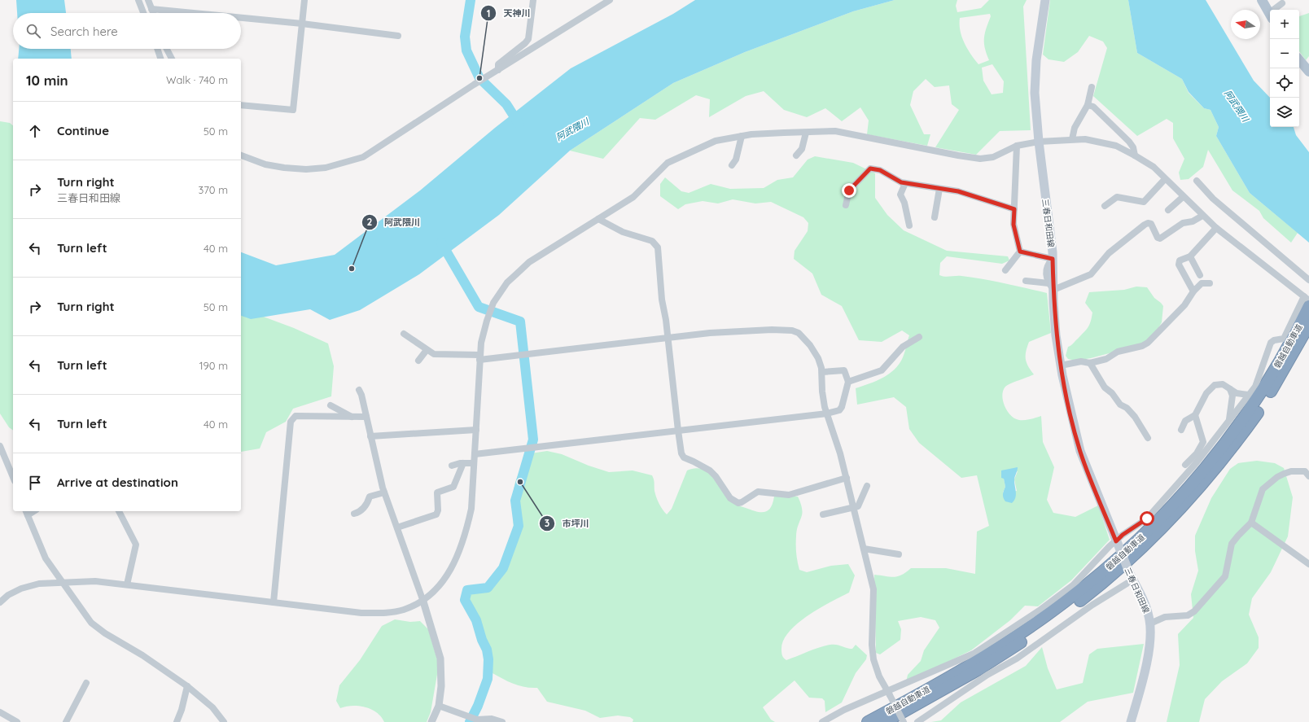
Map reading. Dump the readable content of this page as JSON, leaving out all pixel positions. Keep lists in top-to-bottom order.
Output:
{
  "streets": {
    "highway": ["磐越自動車道"],
    "main road": ["三春日和田線"]
  },
  "water": ["阿武隈川"],
  "places": ["天神川", "阿武隈川", "市坪川"],
  "north": "left",
  "page": {
    "map_buttons": ["+", "−"],
    "search": "Search here",
    "heading": ["10 min", "Walk · 740 m"],
    "list": [
      ["Continue", "50 m"],
      ["Turn right", "三春日和田線", "370 m"],
      ["Turn left", "40 m"],
      ["Turn right", "50 m"],
      ["Turn left", "190 m"],
      ["Turn left", "40 m"],
      "Arrive at destination"
    ]
  }
}
